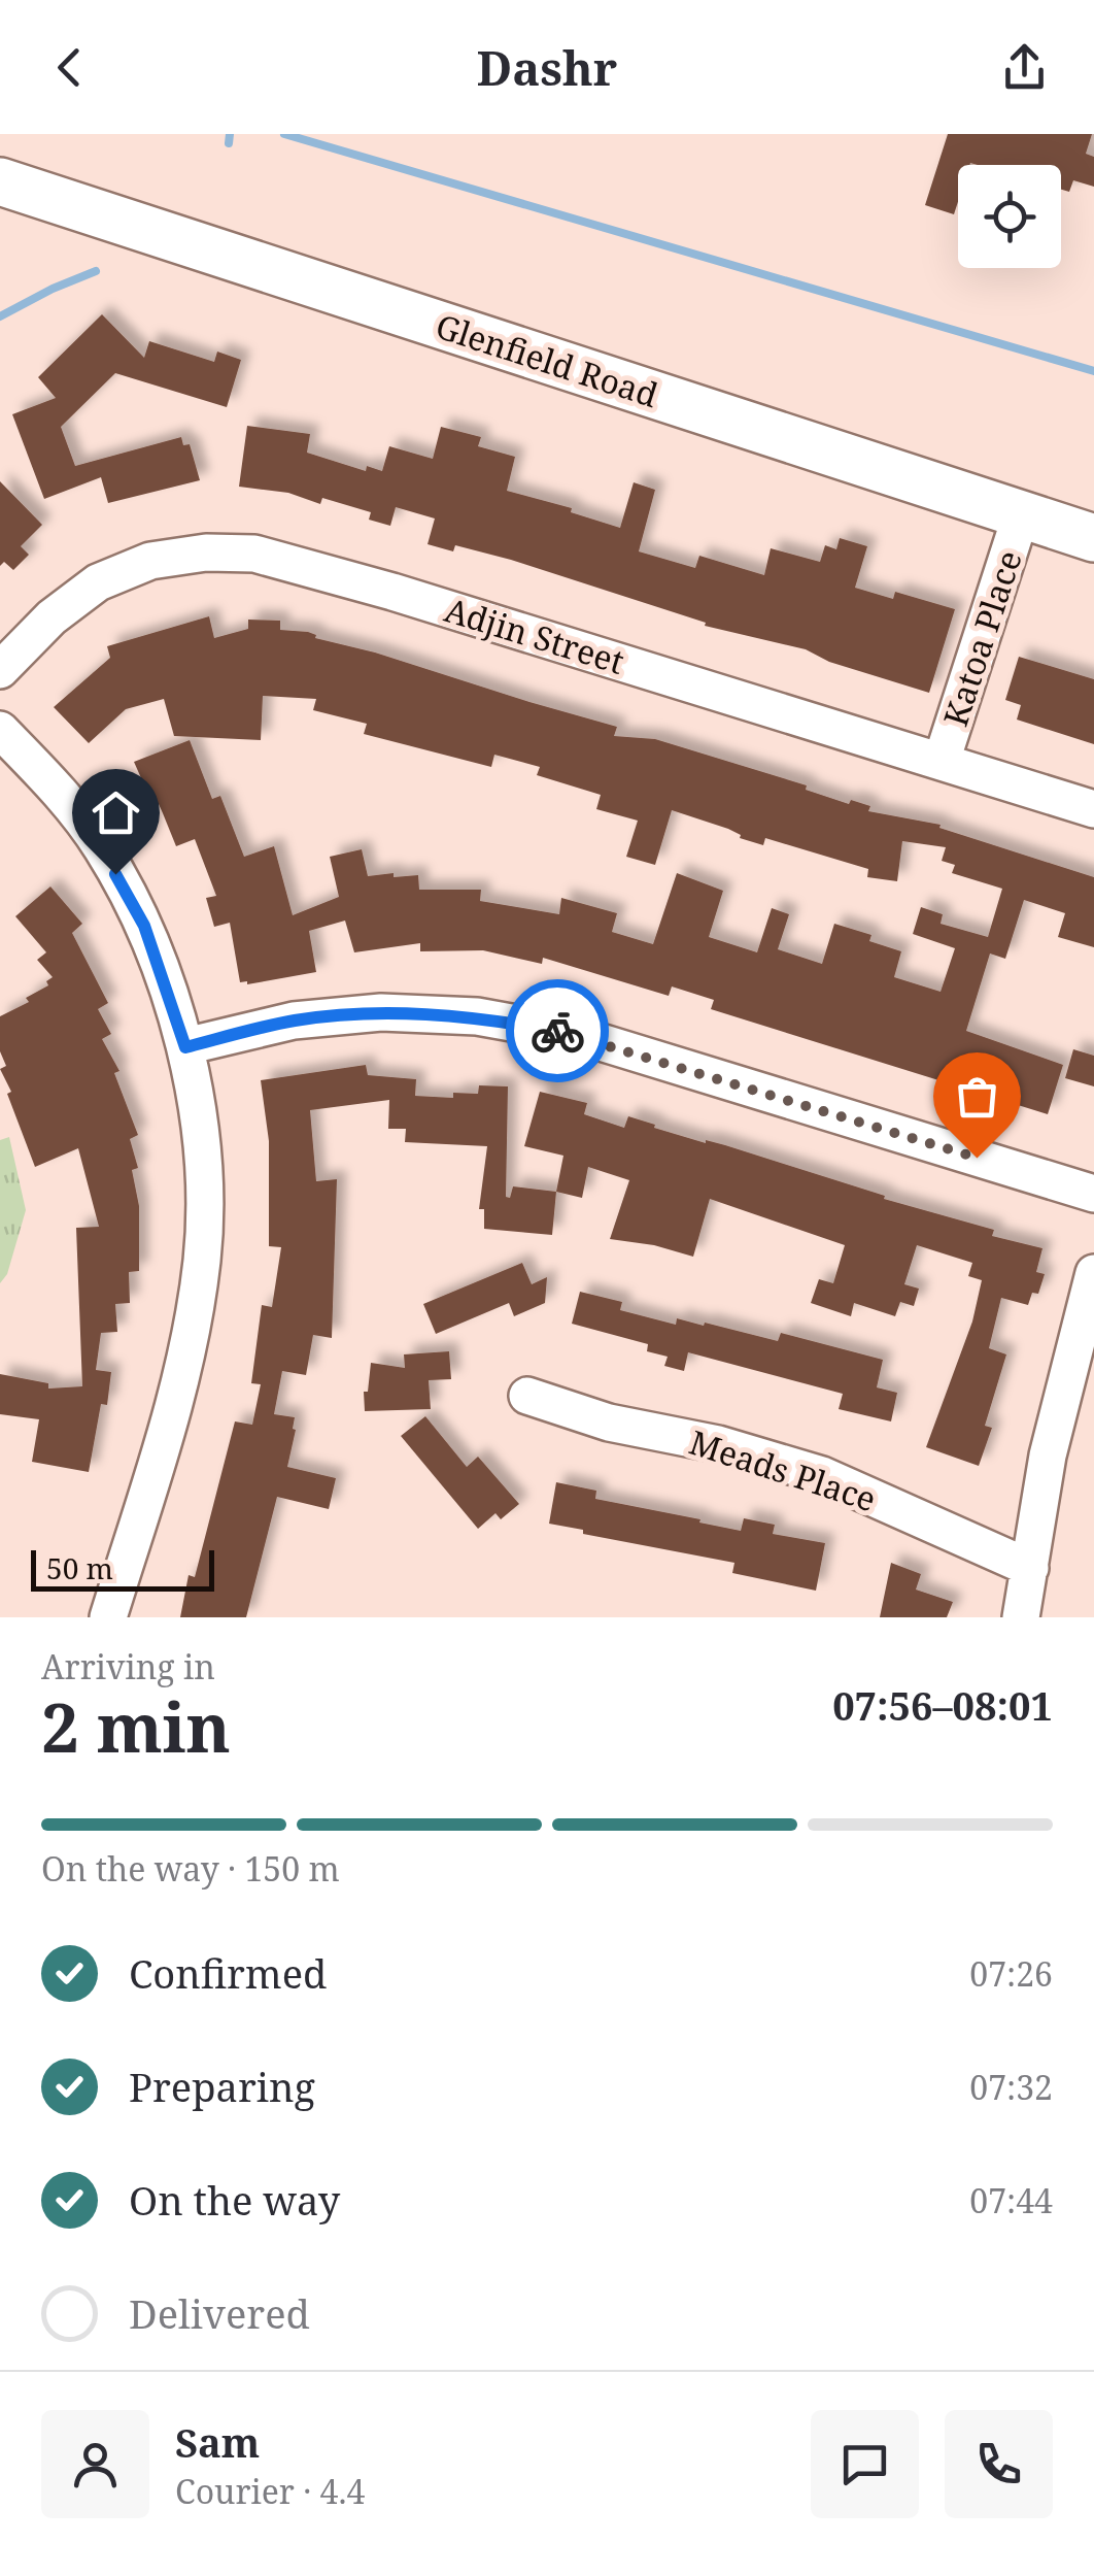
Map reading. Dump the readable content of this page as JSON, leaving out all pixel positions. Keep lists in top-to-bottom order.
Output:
{
  "streets": {
    "main road": ["Glenfield Road"],
    "street": ["Adjin Street", "Katoa Place", "Meads Place"]
  },
  "crossings": [
    ["Glenfield Road", "Katoa Place"],
    ["Adjin Street", "Katoa Place"]
  ],
  "scale_bar": "50 m",
  "page": {
    "header": "Dashr",
    "scale": "50 m",
    "heading": ["2 min", "Arriving in", "07:56–08:01"],
    "panel": ["Sam", "Courier · 4.4"],
    "bar": "On the way · 150 m",
    "list": [
      ["Confirmed", "07:26"],
      ["Preparing", "07:32"],
      ["On the way", "07:44"],
      "Delivered"
    ]
  }
}
